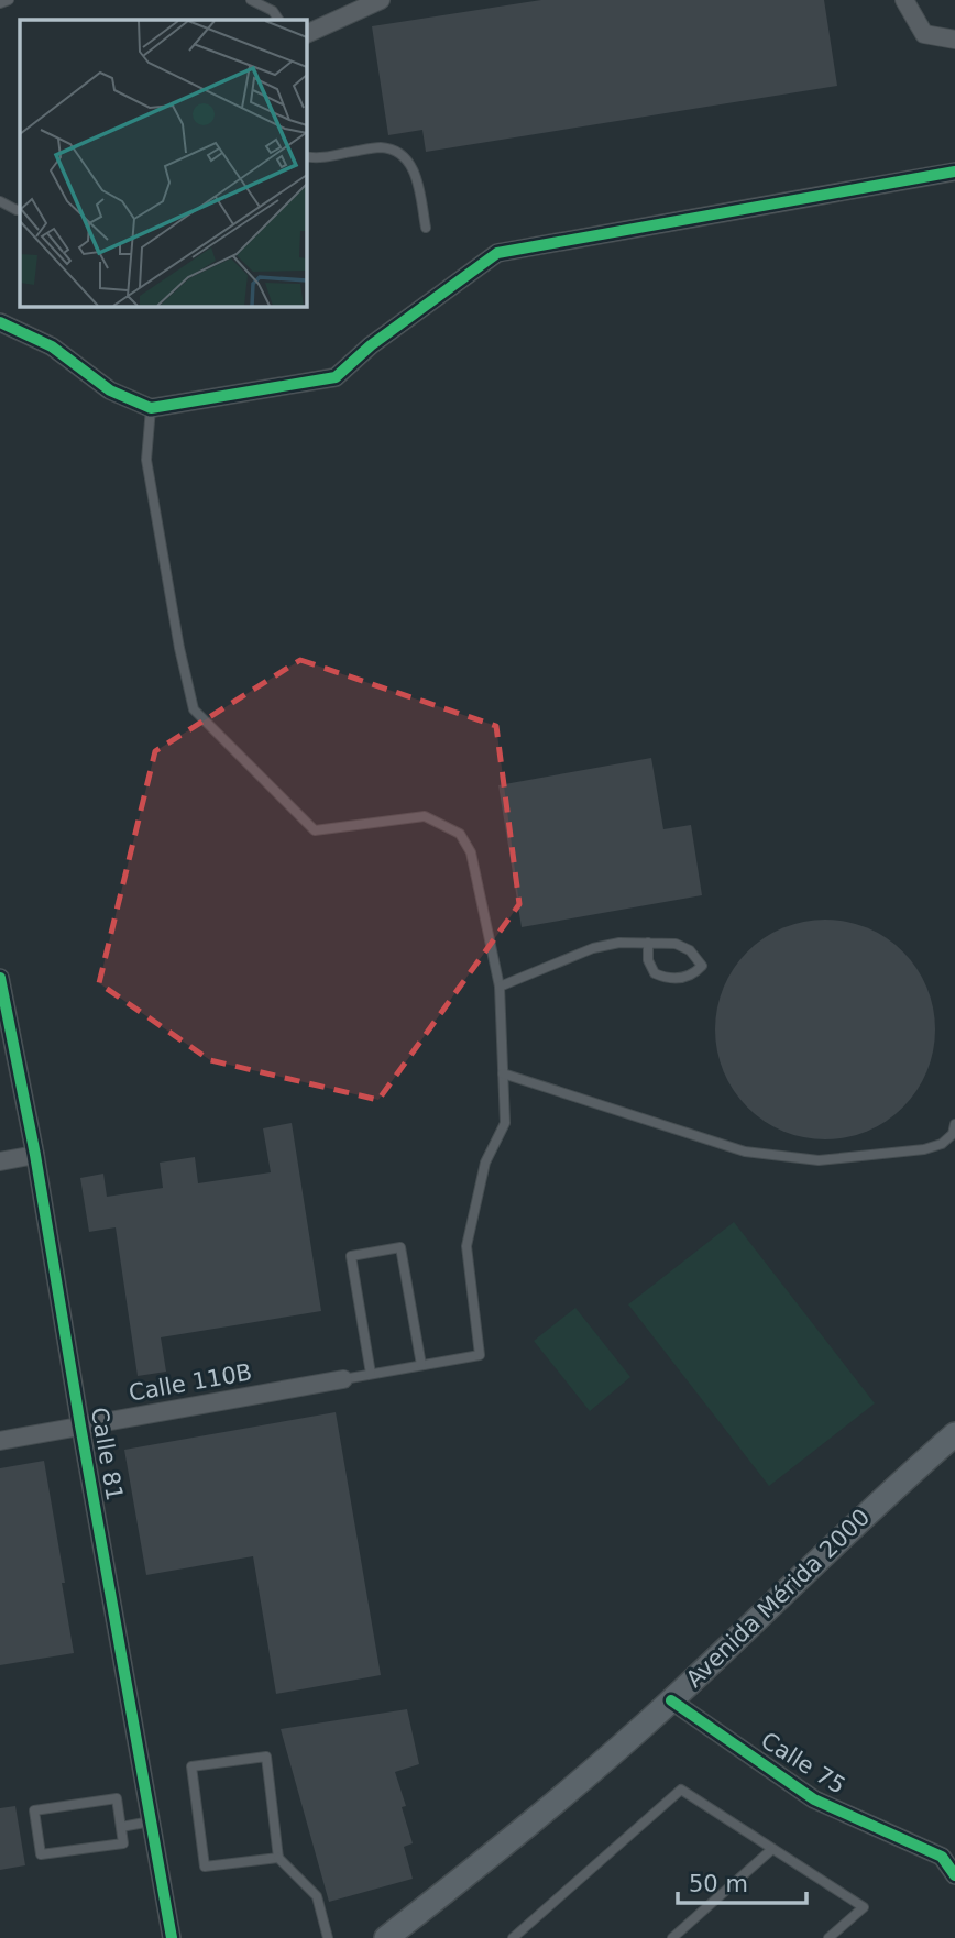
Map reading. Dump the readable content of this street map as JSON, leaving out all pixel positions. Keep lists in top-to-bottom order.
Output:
{
  "streets": {
    "main road": ["Avenida Mérida 2000"],
    "street": ["Calle 110B", "Calle 81", "Calle 75"]
  },
  "crossings": [
    ["Calle 110B", "Calle 81"],
    ["Avenida Mérida 2000", "Calle 75"]
  ],
  "scale_bar": "50 m"
}
